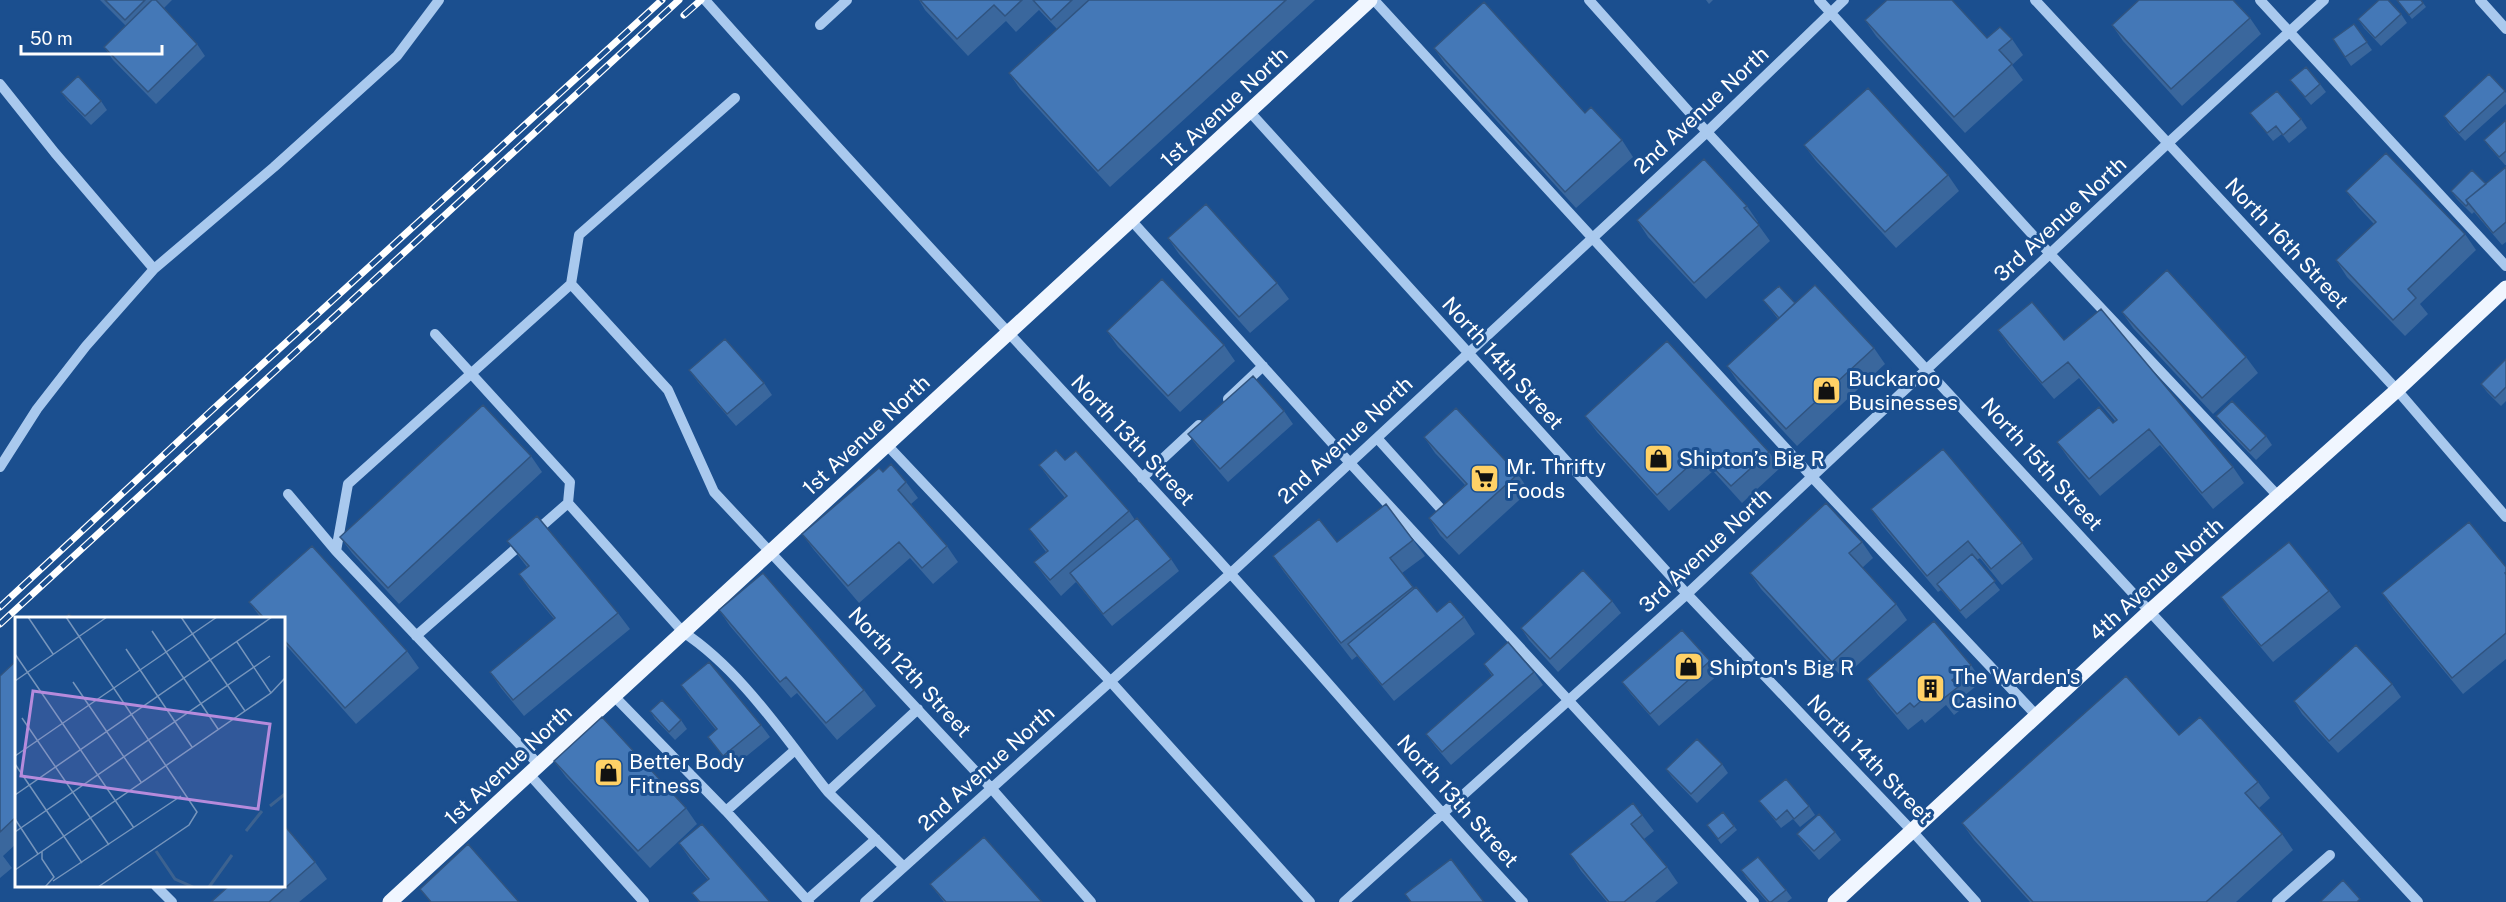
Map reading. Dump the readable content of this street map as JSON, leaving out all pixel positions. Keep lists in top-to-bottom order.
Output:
{
  "streets": {
    "main road": ["1st Avenue North", "4th Avenue North"],
    "street": [
      "2nd Avenue North",
      "3rd Avenue North",
      "North 16th Street",
      "North 14th Street",
      "North 13th Street",
      "North 15th Street",
      "North 12th Street"
    ]
  },
  "crossings": [
    ["1st Avenue North", "North 14th Street"],
    ["1st Avenue North", "North 13th Street"],
    ["1st Avenue North", "North 12th Street"],
    ["2nd Avenue North", "North 14th Street"],
    ["2nd Avenue North", "North 13th Street"],
    ["2nd Avenue North", "North 15th Street"],
    ["2nd Avenue North", "North 12th Street"],
    ["3rd Avenue North", "North 16th Street"],
    ["3rd Avenue North", "North 14th Street"],
    ["3rd Avenue North", "North 13th Street"],
    ["3rd Avenue North", "North 15th Street"],
    ["North 16th Street", "4th Avenue North"],
    ["North 14th Street", "4th Avenue North"],
    ["North 15th Street", "4th Avenue North"]
  ],
  "places": {
    "shop": [
      "Buckaroo Businesses",
      "Shipton’s Big R",
      "Shipton's Big R",
      "Better Body Fitness"
    ],
    "supermarket": ["Mr. Thrifty Foods"],
    "building": ["The Warden's Casino"]
  },
  "scale_bar": "50 m"
}
